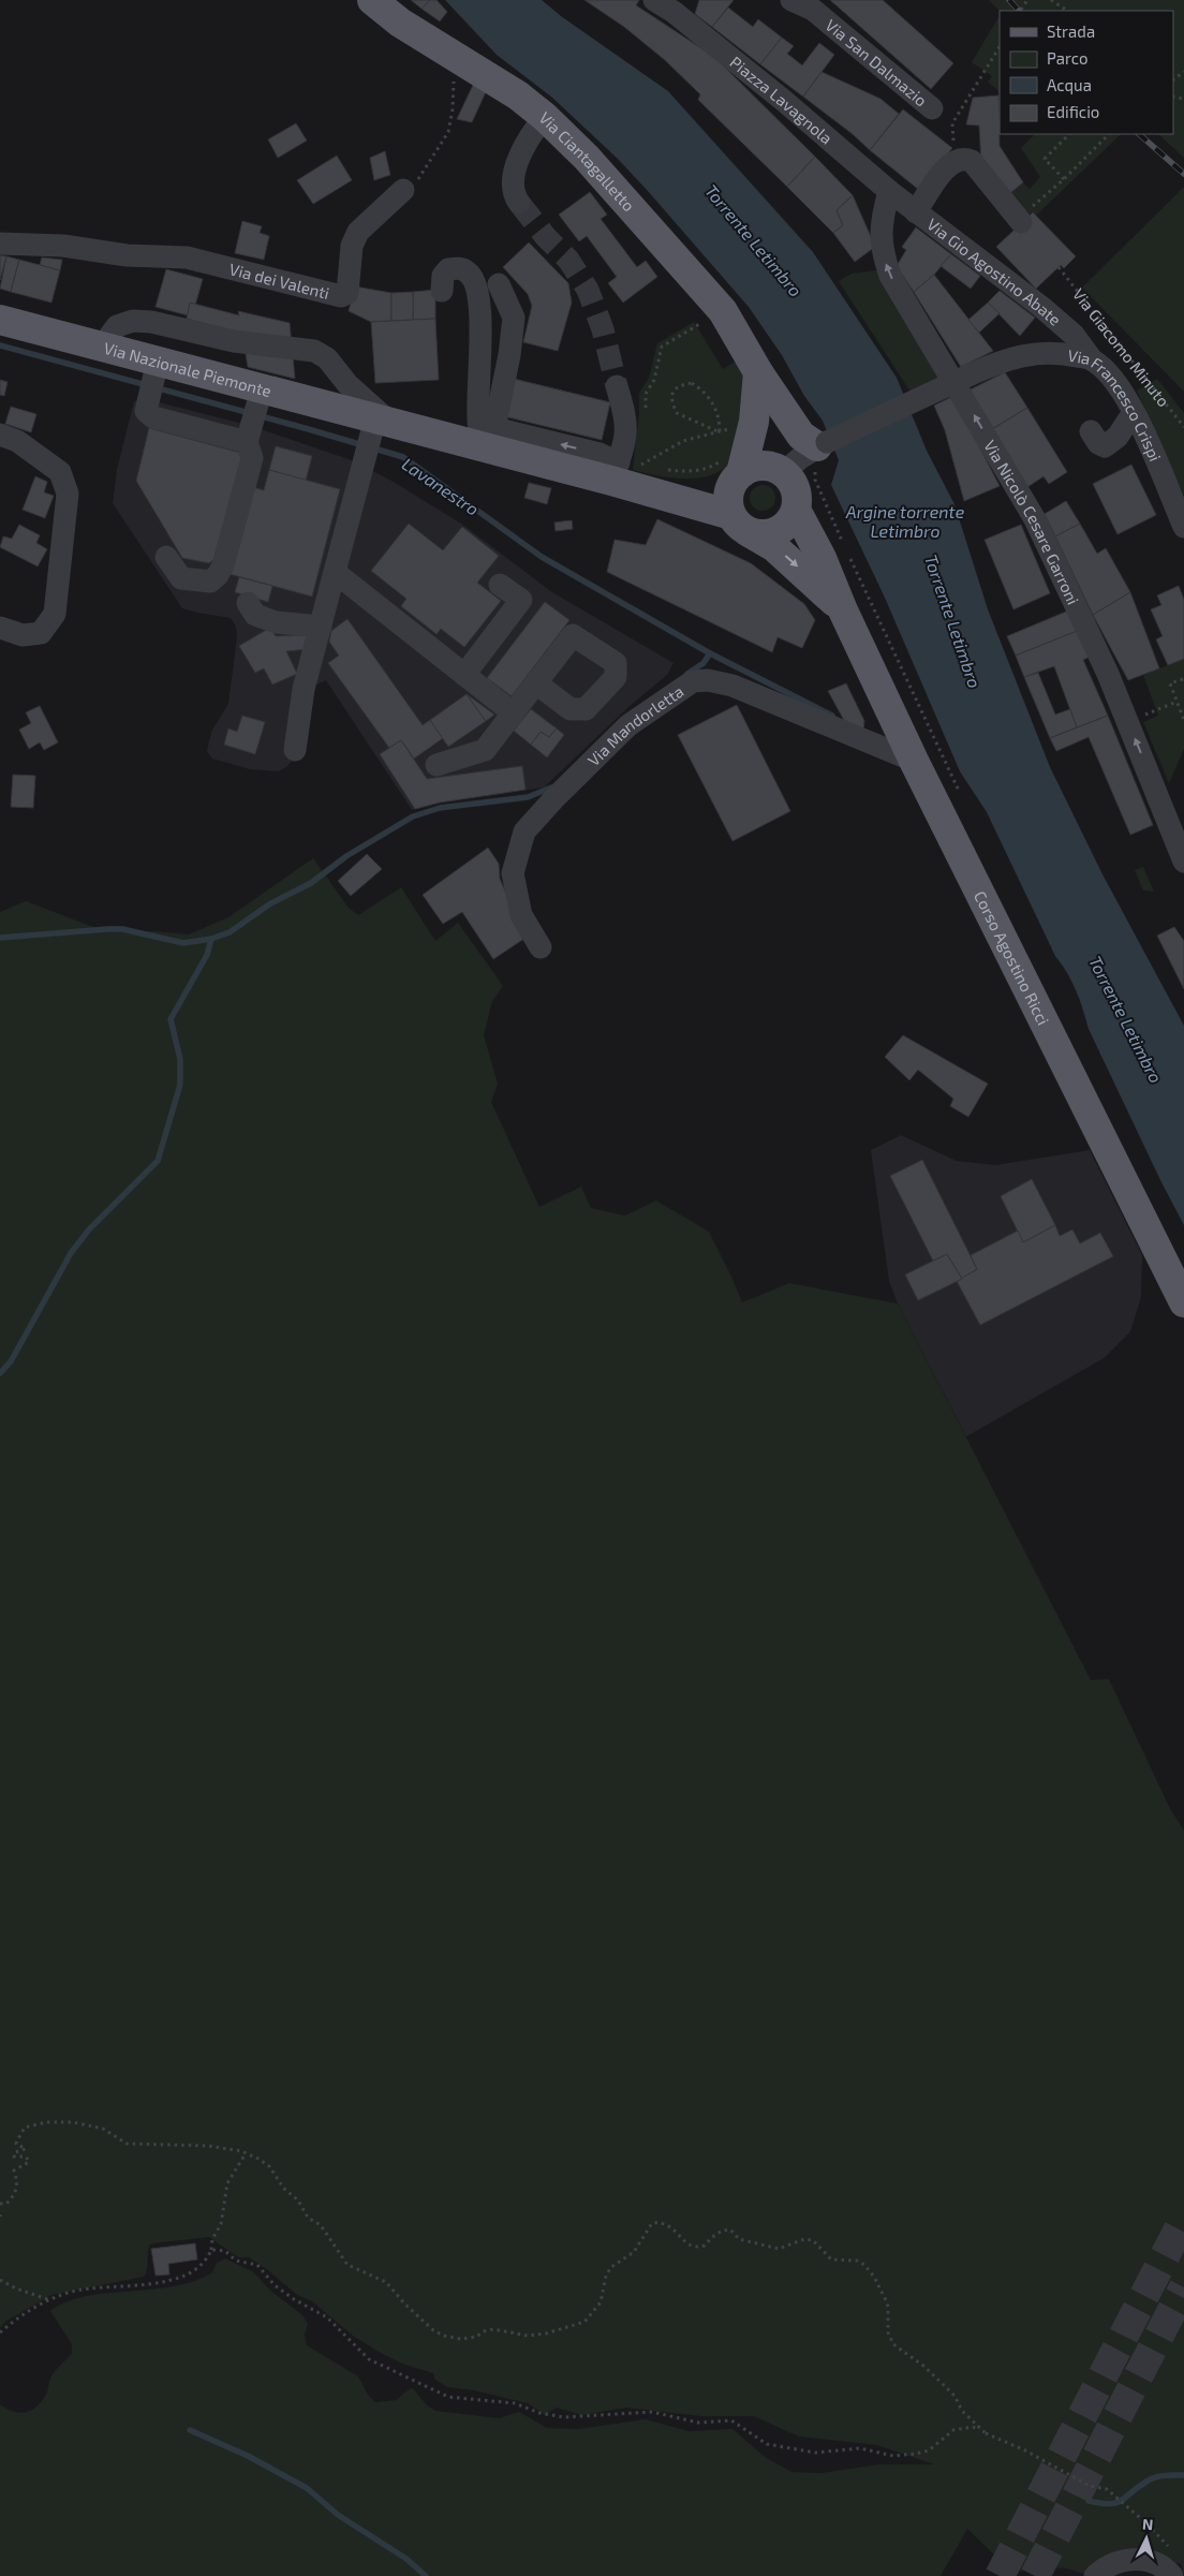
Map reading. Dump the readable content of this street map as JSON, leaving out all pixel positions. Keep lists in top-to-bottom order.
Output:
{
  "streets": {
    "main road": ["Via Ciantagalletto", "Via Nazionale Piemonte", "Corso Agostino Ricci"],
    "street": [
      "Via San Dalmazio",
      "Piazza Lavagnola",
      "Via Gio Agostino Abate",
      "Via dei Valenti",
      "Via Francesco Crispi",
      "Via Nicolò Cesare Garroni",
      "Via Mandorletta"
    ],
    "path": ["Via Giacomo Minuto"]
  },
  "crossings": [
    ["Piazza Lavagnola", "Via Gio Agostino Abate"],
    ["Piazza Lavagnola", "Via Nicolò Cesare Garroni"],
    ["Via Ciantagalletto", "Via Nazionale Piemonte"],
    ["Via Ciantagalletto", "Via Francesco Crispi"],
    ["Via Ciantagalletto", "Corso Agostino Ricci"],
    ["Via Gio Agostino Abate", "Via Francesco Crispi"],
    ["Via Gio Agostino Abate", "Via Nicolò Cesare Garroni"],
    ["Via Nazionale Piemonte", "Via Francesco Crispi"],
    ["Via Nazionale Piemonte", "Corso Agostino Ricci"],
    ["Via Francesco Crispi", "Corso Agostino Ricci"],
    ["Via Mandorletta", "Corso Agostino Ricci"]
  ],
  "one_way": ["Via Nicolò Cesare Garroni"],
  "water": ["Torrente Letimbro", "Lavanestro", "Argine torrente Letimbro"],
  "legend": [
    "Strada",
    "Parco",
    "Acqua",
    "Edificio"
  ],
  "north": "top"
}
